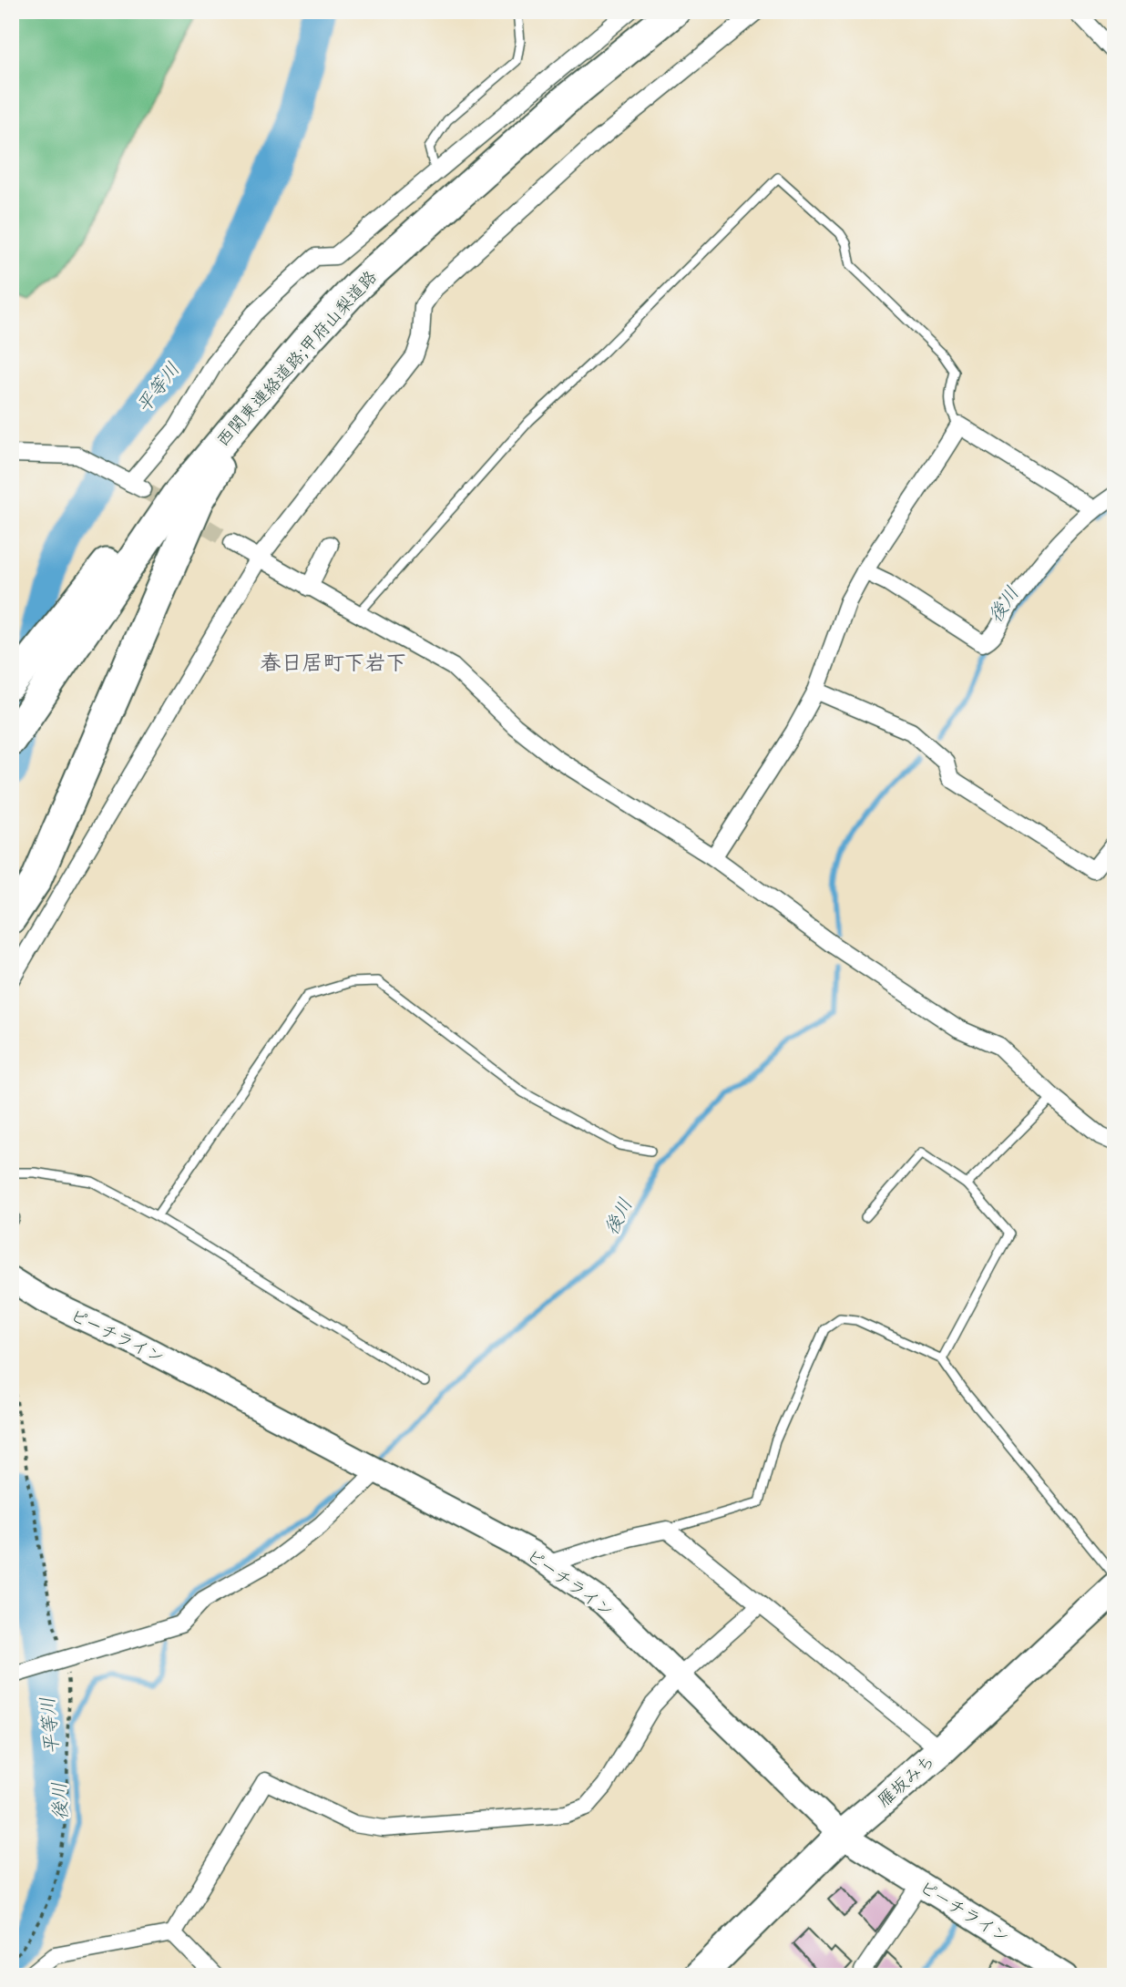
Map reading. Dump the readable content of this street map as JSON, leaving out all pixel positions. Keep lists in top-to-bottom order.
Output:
{
  "streets": {
    "highway": ["西関東連絡道路;甲府山梨道路", "雁坂みち"],
    "street": ["ピーチライン"]
  },
  "crossings": [
    ["ピーチライン", "雁坂みち"]
  ],
  "districts": ["春日居町下岩下"],
  "water": ["平等川", "後川"]
}
